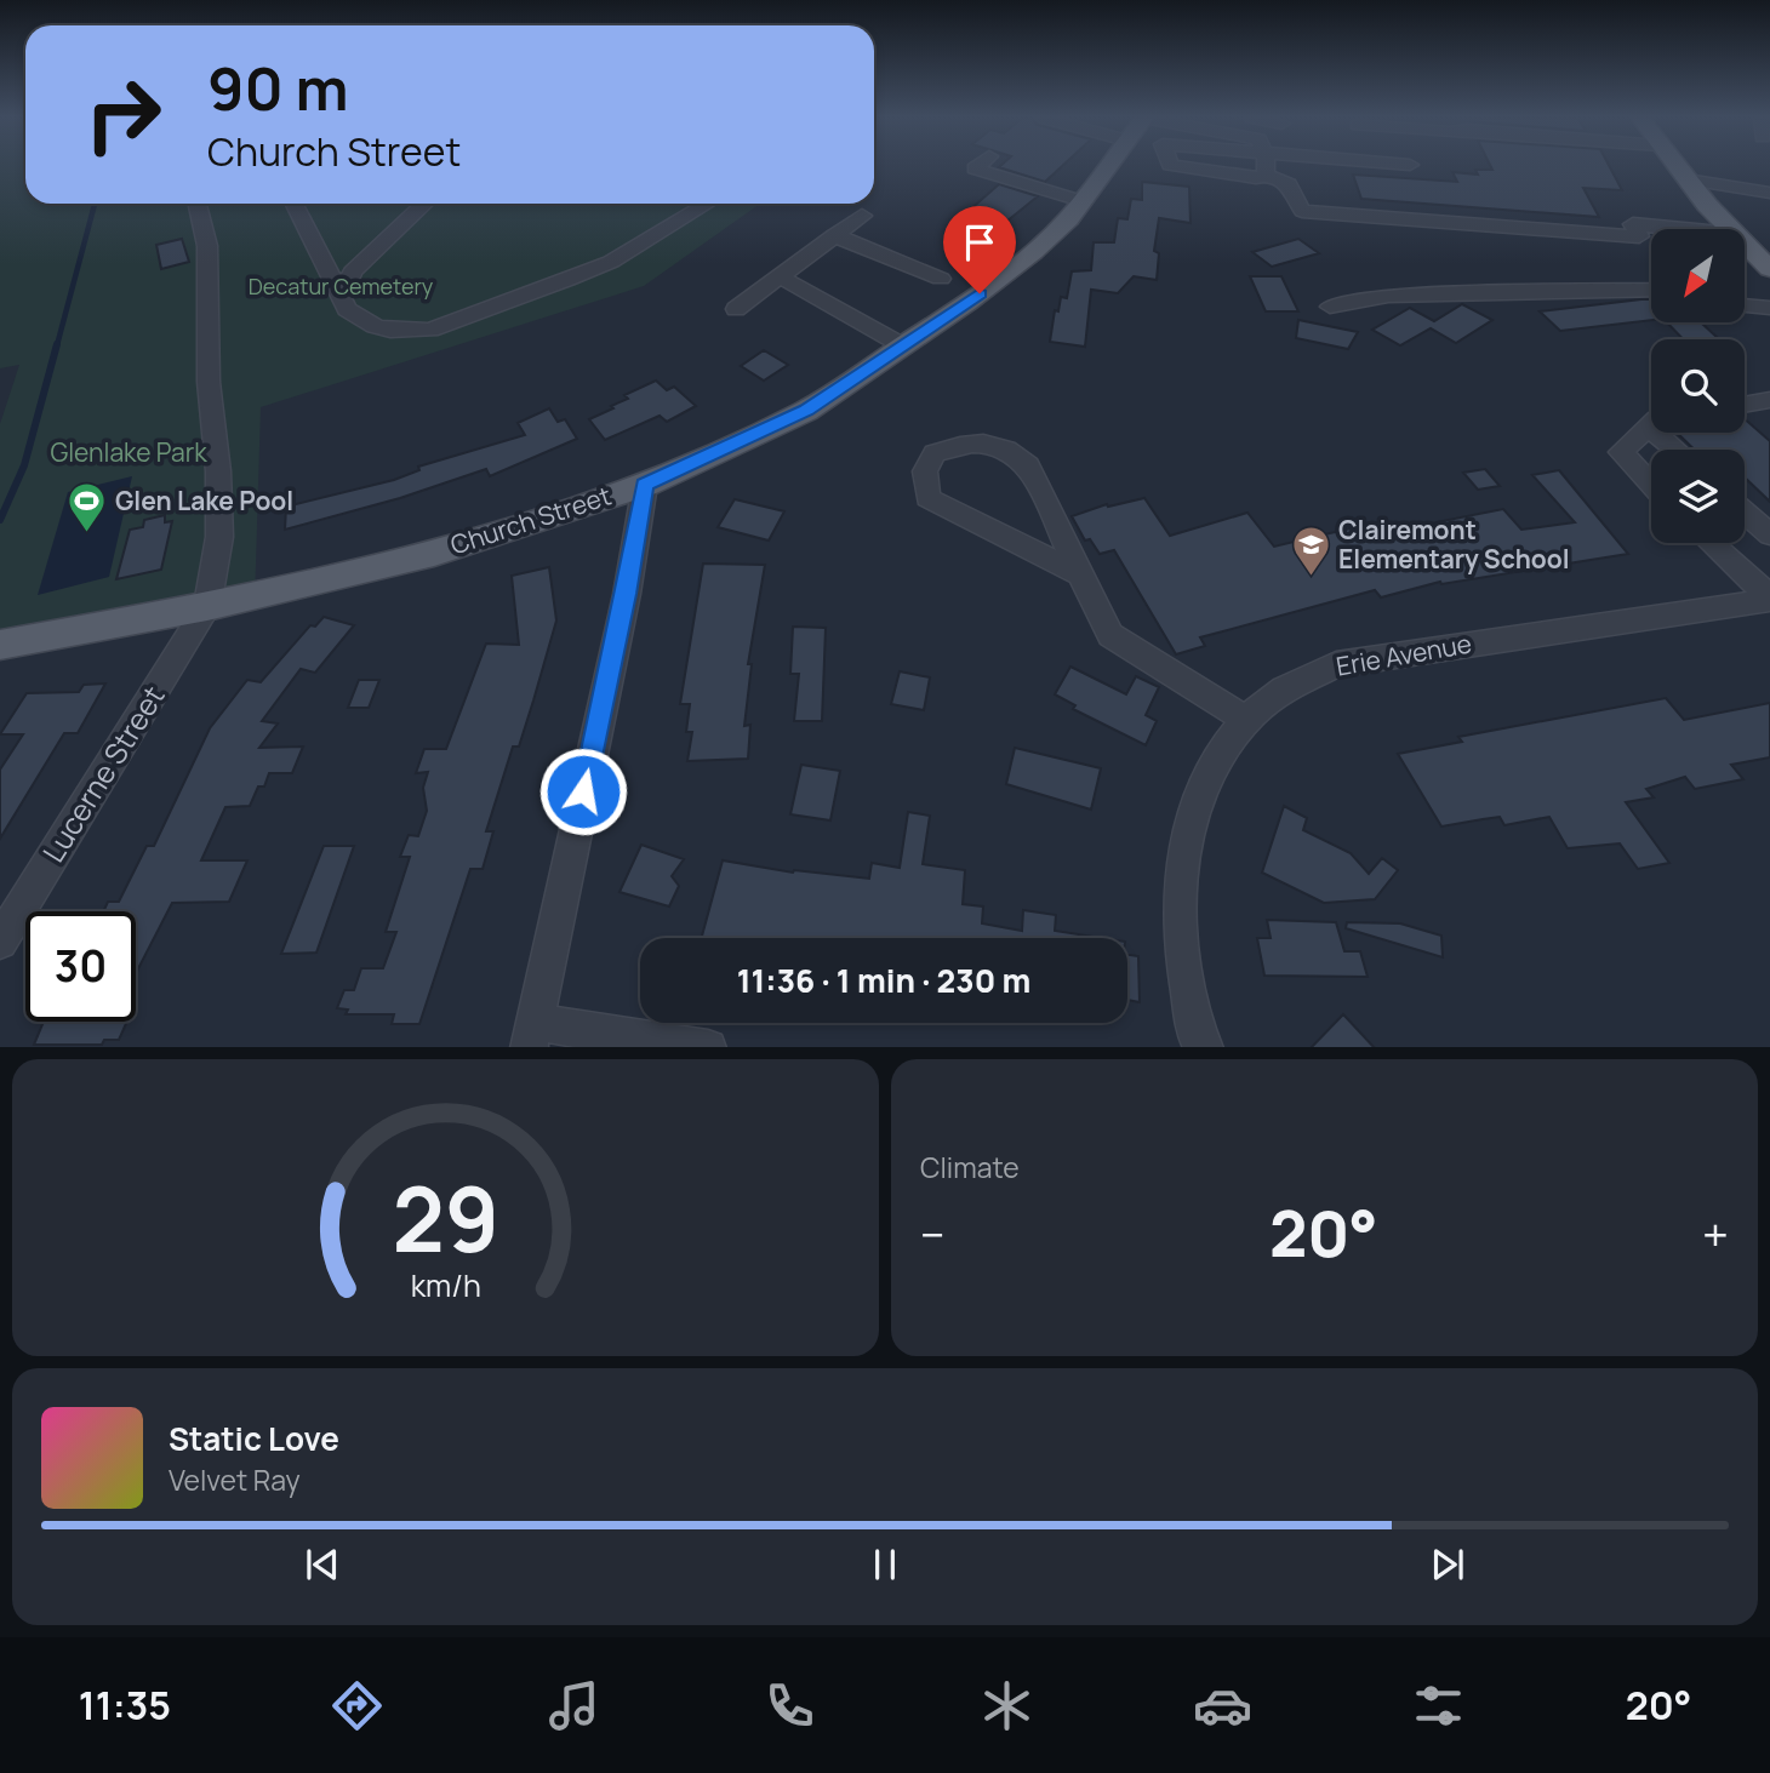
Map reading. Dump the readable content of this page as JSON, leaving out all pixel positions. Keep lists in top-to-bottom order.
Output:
{
  "streets": {
    "main road": ["Church Street"],
    "street": ["Erie Avenue", "Lucerne Street"]
  },
  "crossings": [
    ["Church Street", "Lucerne Street"]
  ],
  "parks": ["Decatur Cemetery", "Glenlake Park"],
  "places": {
    "sports": ["Glen Lake Pool"],
    "school or university": ["Clairemont Elementary School"]
  },
  "north": "bottom left",
  "page": {
    "turn": ["90 m", "Church Street"],
    "limit": "30",
    "trip": "11:36 · 1 min · 230 m",
    "tile": "Climate",
    "heat": ["−", "20°", "+"],
    "song": ["Static Love", "Velvet Ray"],
    "tabs": ["11:35", "20°"],
    "gauge": ["29", "km/h"]
  }
}
